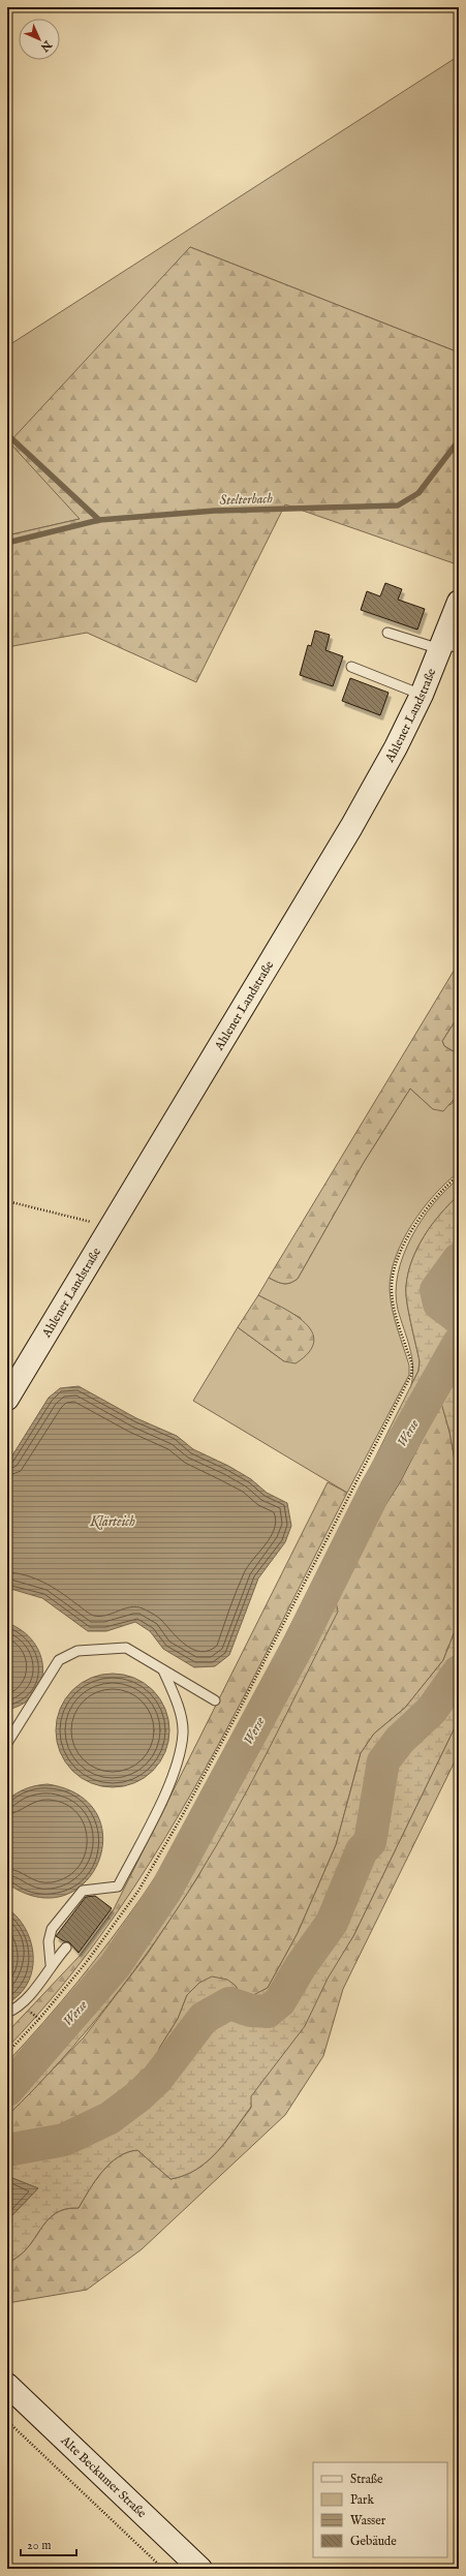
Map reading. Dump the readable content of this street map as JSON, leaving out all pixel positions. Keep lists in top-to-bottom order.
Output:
{
  "streets": {
    "street": ["Ahlener Landstraße", "Alte Beckumer Straße"]
  },
  "water": ["Stelterbach", "Werse", "Klärteich"],
  "legend": [
    "Straße",
    "Park",
    "Wasser",
    "Gebäude"
  ],
  "scale_bar": "20 m",
  "north": "bottom right"
}
